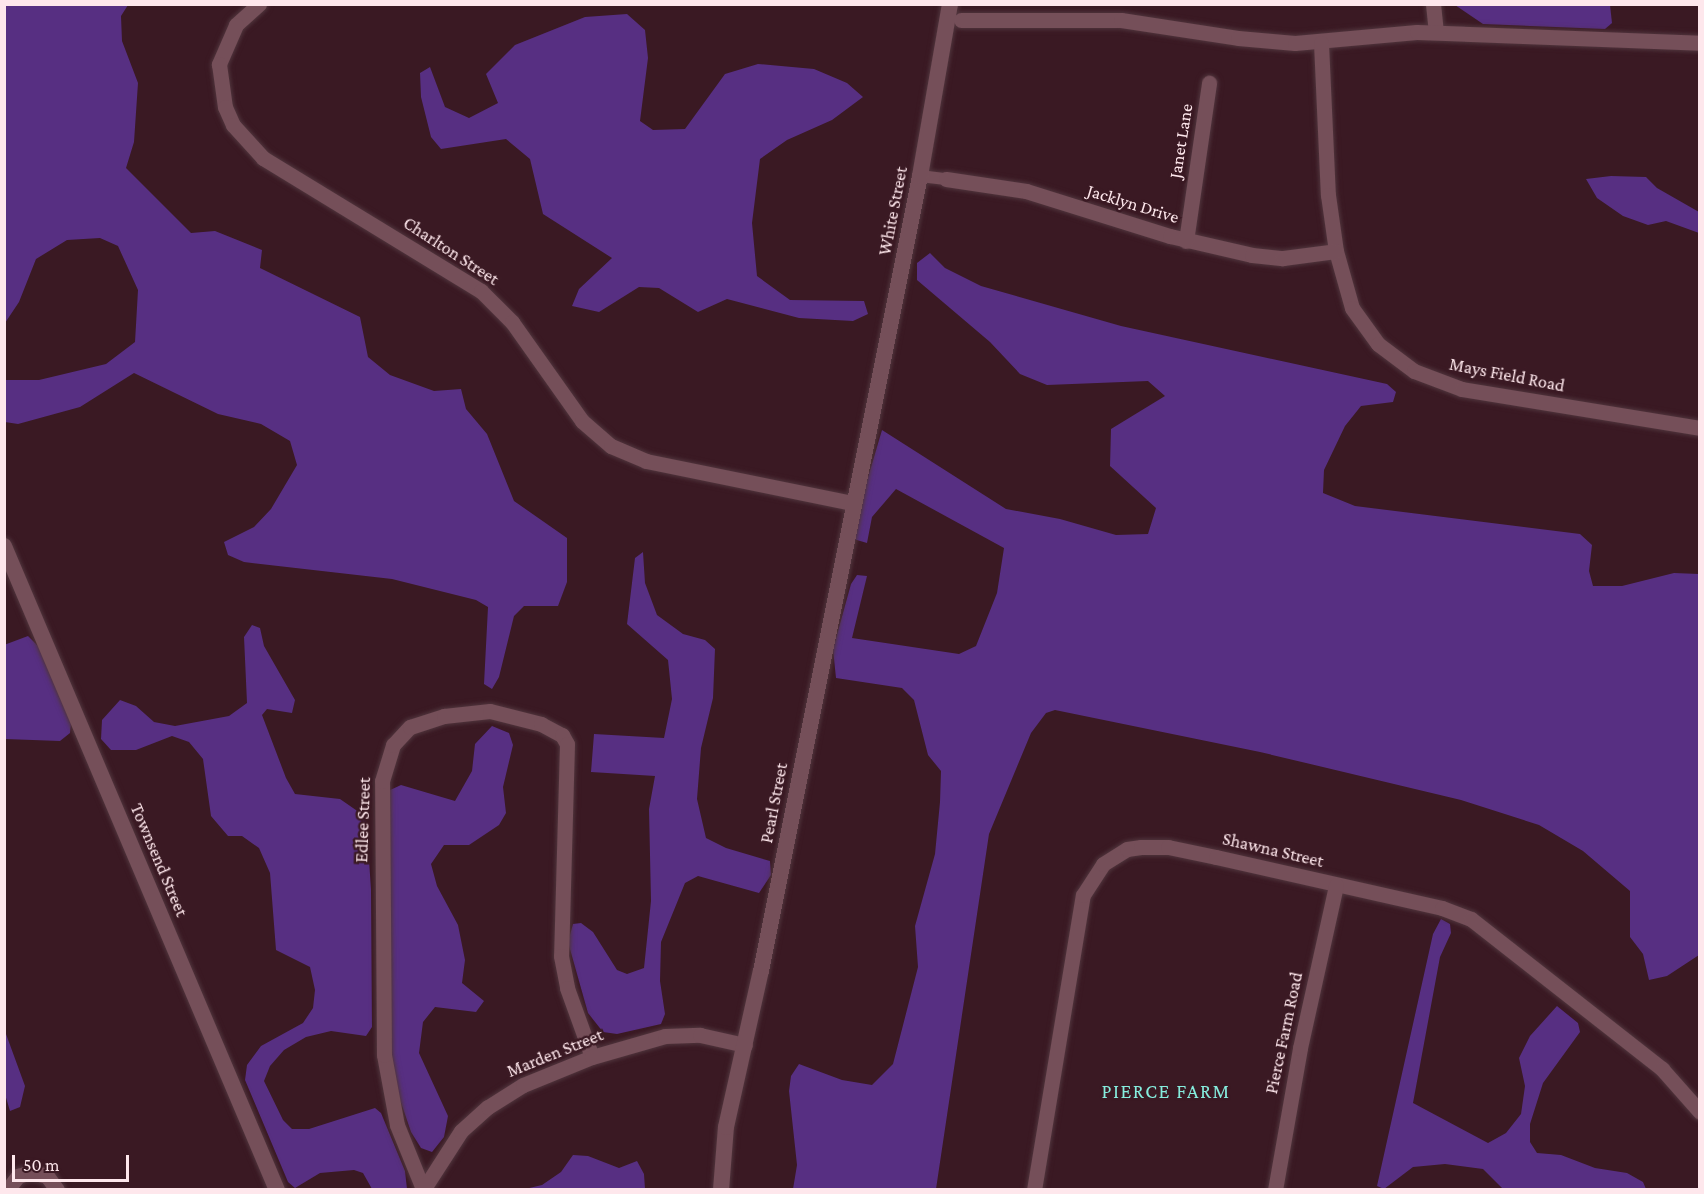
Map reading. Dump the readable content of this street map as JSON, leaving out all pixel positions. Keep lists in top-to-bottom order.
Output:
{
  "streets": {
    "street": [
      "Janet Lane",
      "Jacklyn Drive",
      "White Street",
      "Charlton Street",
      "Mays Field Road",
      "Pearl Street",
      "Edlee Street",
      "Shawna Street",
      "Townsend Street",
      "Pierce Farm Road",
      "Marden Street"
    ]
  },
  "crossings": [
    ["Janet Lane", "Jacklyn Drive"],
    ["Jacklyn Drive", "White Street"],
    ["Jacklyn Drive", "Mays Field Road"],
    ["White Street", "Pearl Street"],
    ["Charlton Street", "Pearl Street"],
    ["Pearl Street", "Marden Street"],
    ["Edlee Street", "Marden Street"],
    ["Shawna Street", "Pierce Farm Road"]
  ],
  "districts": ["PIERCE FARM"],
  "scale_bar": "50 m"
}
